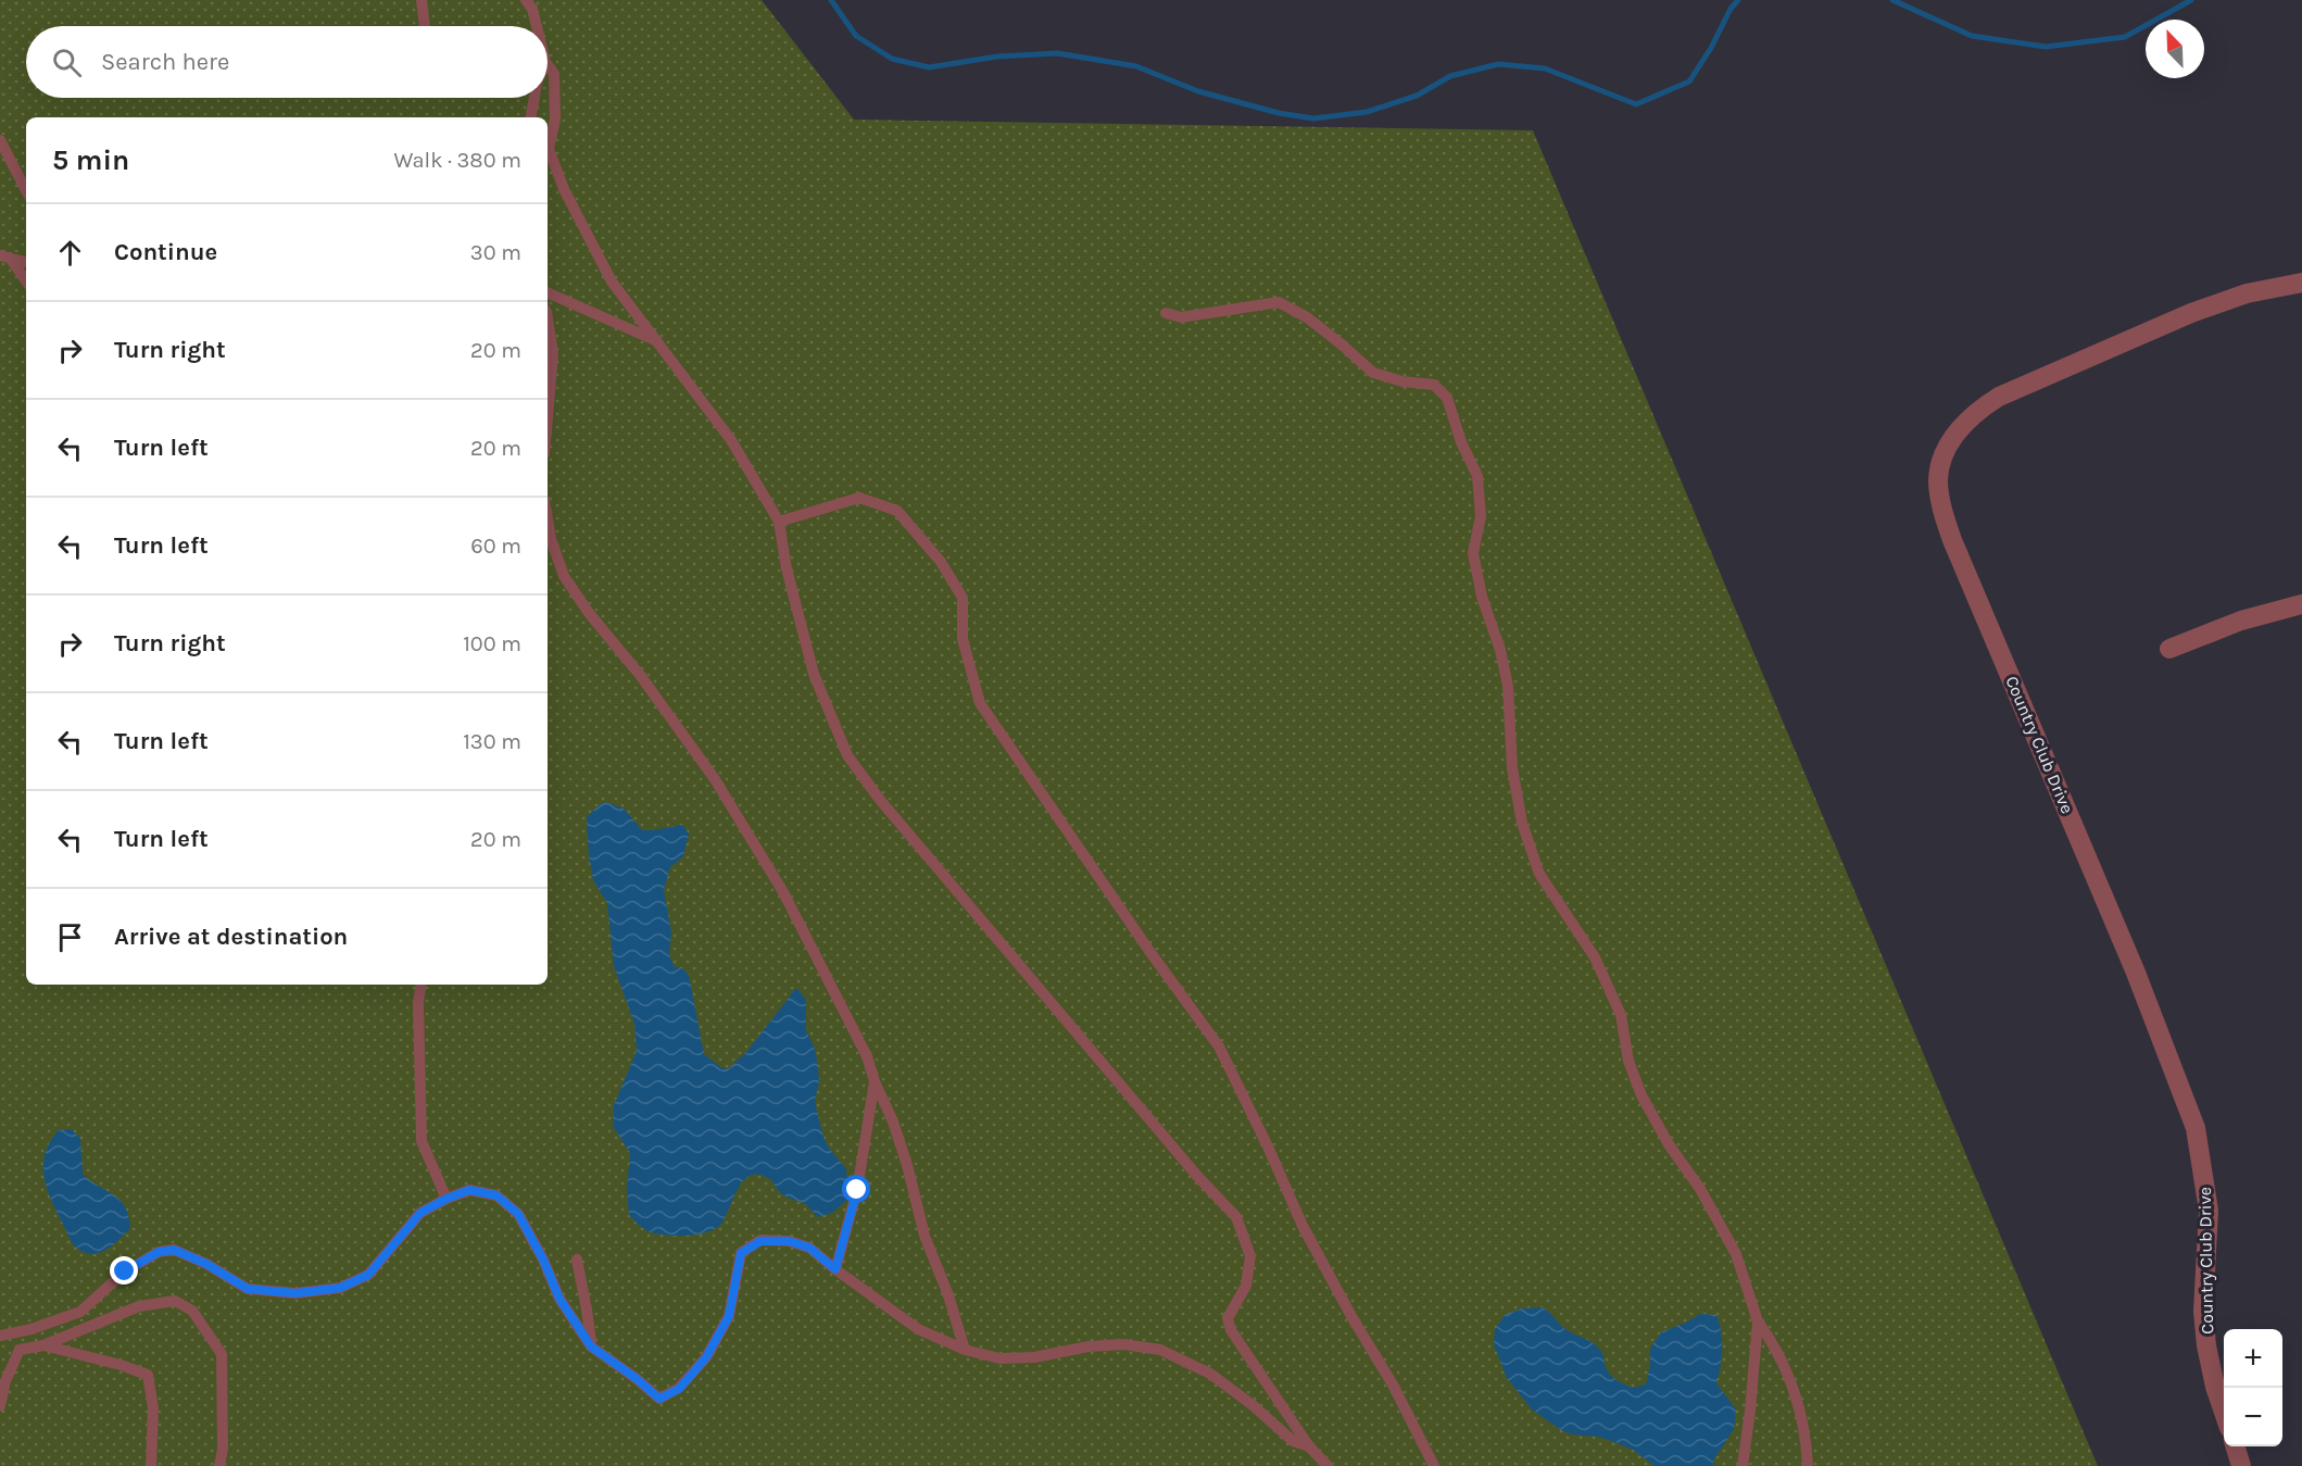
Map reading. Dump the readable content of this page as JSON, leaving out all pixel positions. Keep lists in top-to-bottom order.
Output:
{
  "streets": {
    "street": ["Country Club Drive"]
  },
  "north": "top left",
  "page": {
    "search": "Search here",
    "heading": ["5 min", "Walk · 380 m"],
    "list": [
      ["Continue", "30 m"],
      ["Turn right", "20 m"],
      ["Turn left", "20 m"],
      ["Turn left", "60 m"],
      ["Turn right", "100 m"],
      ["Turn left", "130 m"],
      ["Turn left", "20 m"],
      "Arrive at destination"
    ],
    "map_buttons": ["+", "−"]
  }
}
